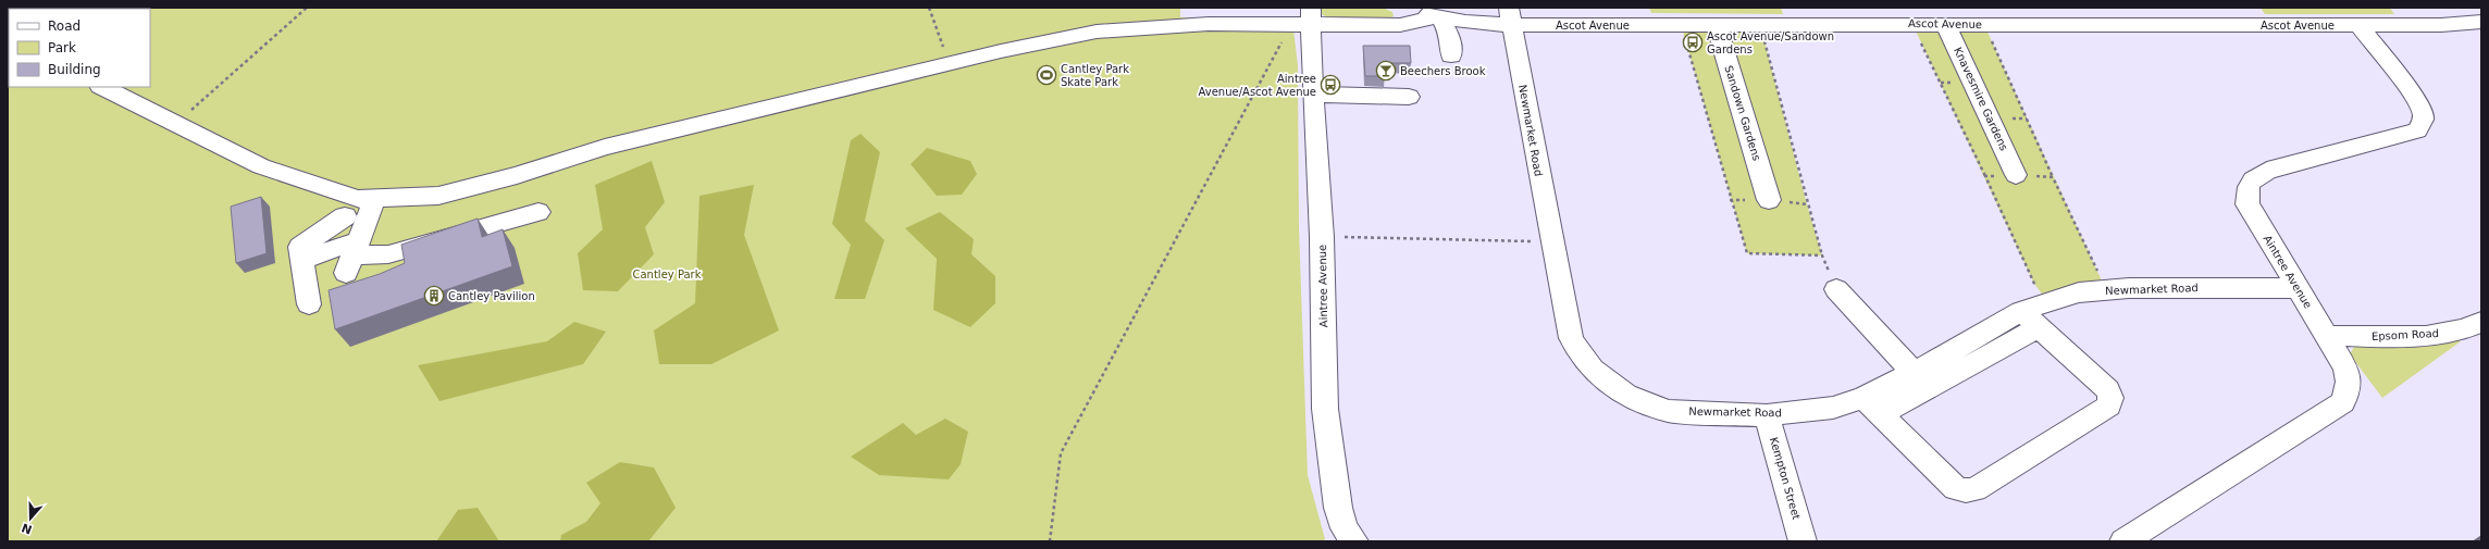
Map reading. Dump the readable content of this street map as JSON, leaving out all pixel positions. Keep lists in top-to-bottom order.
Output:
{
  "streets": {
    "street": [
      "Ascot Avenue",
      "Knavesmire Gardens",
      "Sandown Gardens",
      "Newmarket Road",
      "Aintree Avenue",
      "Epsom Road",
      "Kempton Street"
    ]
  },
  "crossings": [
    ["Ascot Avenue", "Knavesmire Gardens"],
    ["Ascot Avenue", "Sandown Gardens"],
    ["Ascot Avenue", "Newmarket Road"],
    ["Ascot Avenue", "Aintree Avenue"],
    ["Newmarket Road", "Aintree Avenue"],
    ["Newmarket Road", "Kempton Street"],
    ["Aintree Avenue", "Epsom Road"]
  ],
  "parks": ["Cantley Park"],
  "places": {
    "bus stop": ["Ascot Avenue/Sandown Gardens", "Aintree Avenue/Ascot Avenue"],
    "bar": ["Beechers Brook"],
    "sports": ["Cantley Park Skate Park"],
    "building": ["Cantley Pavilion"]
  },
  "legend": ["Road", "Park", "Building"],
  "north": "bottom"
}
